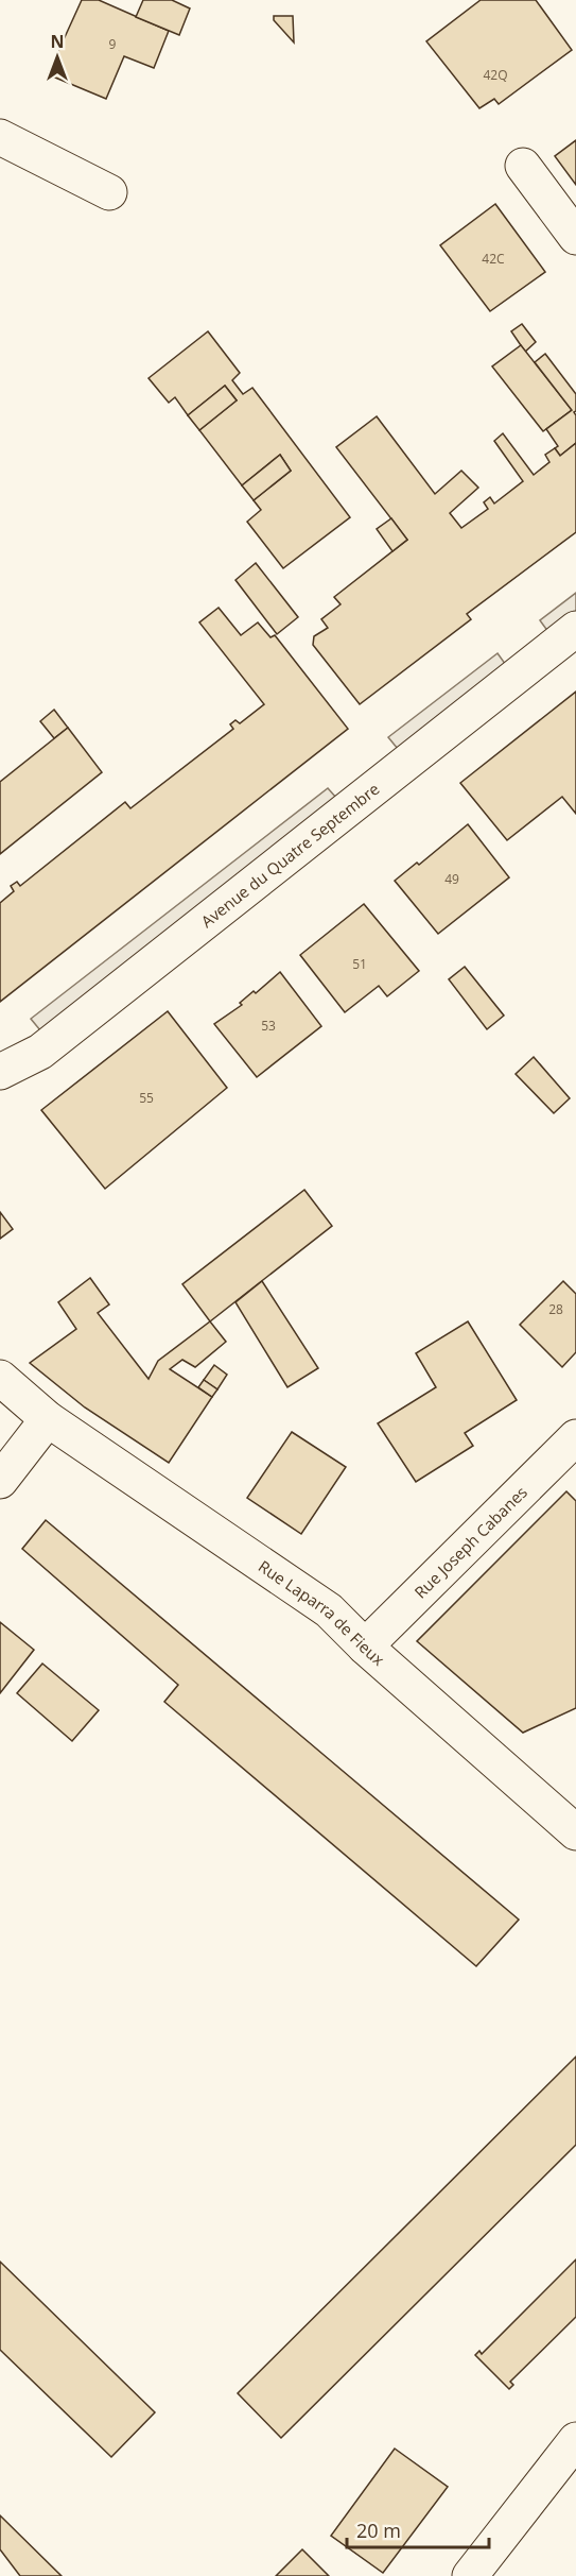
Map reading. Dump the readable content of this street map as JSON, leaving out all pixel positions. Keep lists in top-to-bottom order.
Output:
{
  "streets": {
    "street": ["Avenue du Quatre Septembre", "Rue Joseph Cabanes", "Rue Laparra de Fieux"]
  },
  "crossings": [
    ["Rue Joseph Cabanes", "Rue Laparra de Fieux"]
  ],
  "house_numbers": [
    "9",
    "42Q",
    "42C",
    "49",
    "51",
    "53",
    "55",
    "28"
  ],
  "scale_bar": "20 m",
  "north": "top"
}
